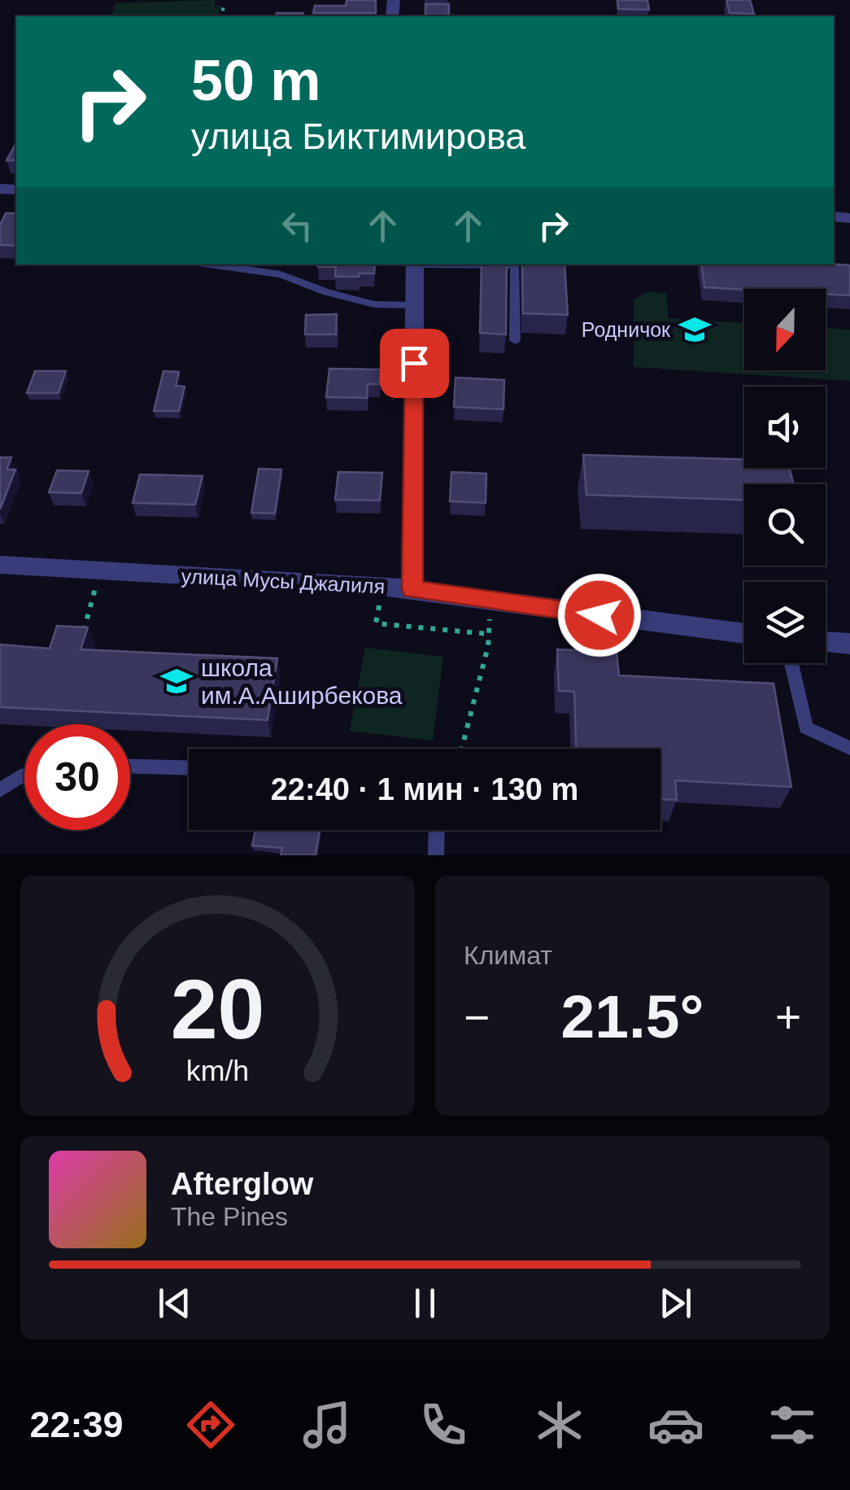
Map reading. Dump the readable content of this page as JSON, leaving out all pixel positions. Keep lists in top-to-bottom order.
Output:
{
  "streets": {
    "street": ["улица Мусы Джалиля"]
  },
  "places": {
    "school or university": ["Родничок", "школа им.А.Аширбекова"]
  },
  "north": "bottom",
  "page": {
    "turn": ["50 m", "улица Биктимирова"],
    "limit": "30",
    "trip": "22:40 · 1 мин · 130 m",
    "tile": "Климат",
    "heat": ["−", "21.5°", "+"],
    "song": ["Afterglow", "The Pines"],
    "tabs": "22:39",
    "gauge": ["20", "km/h"]
  }
}
